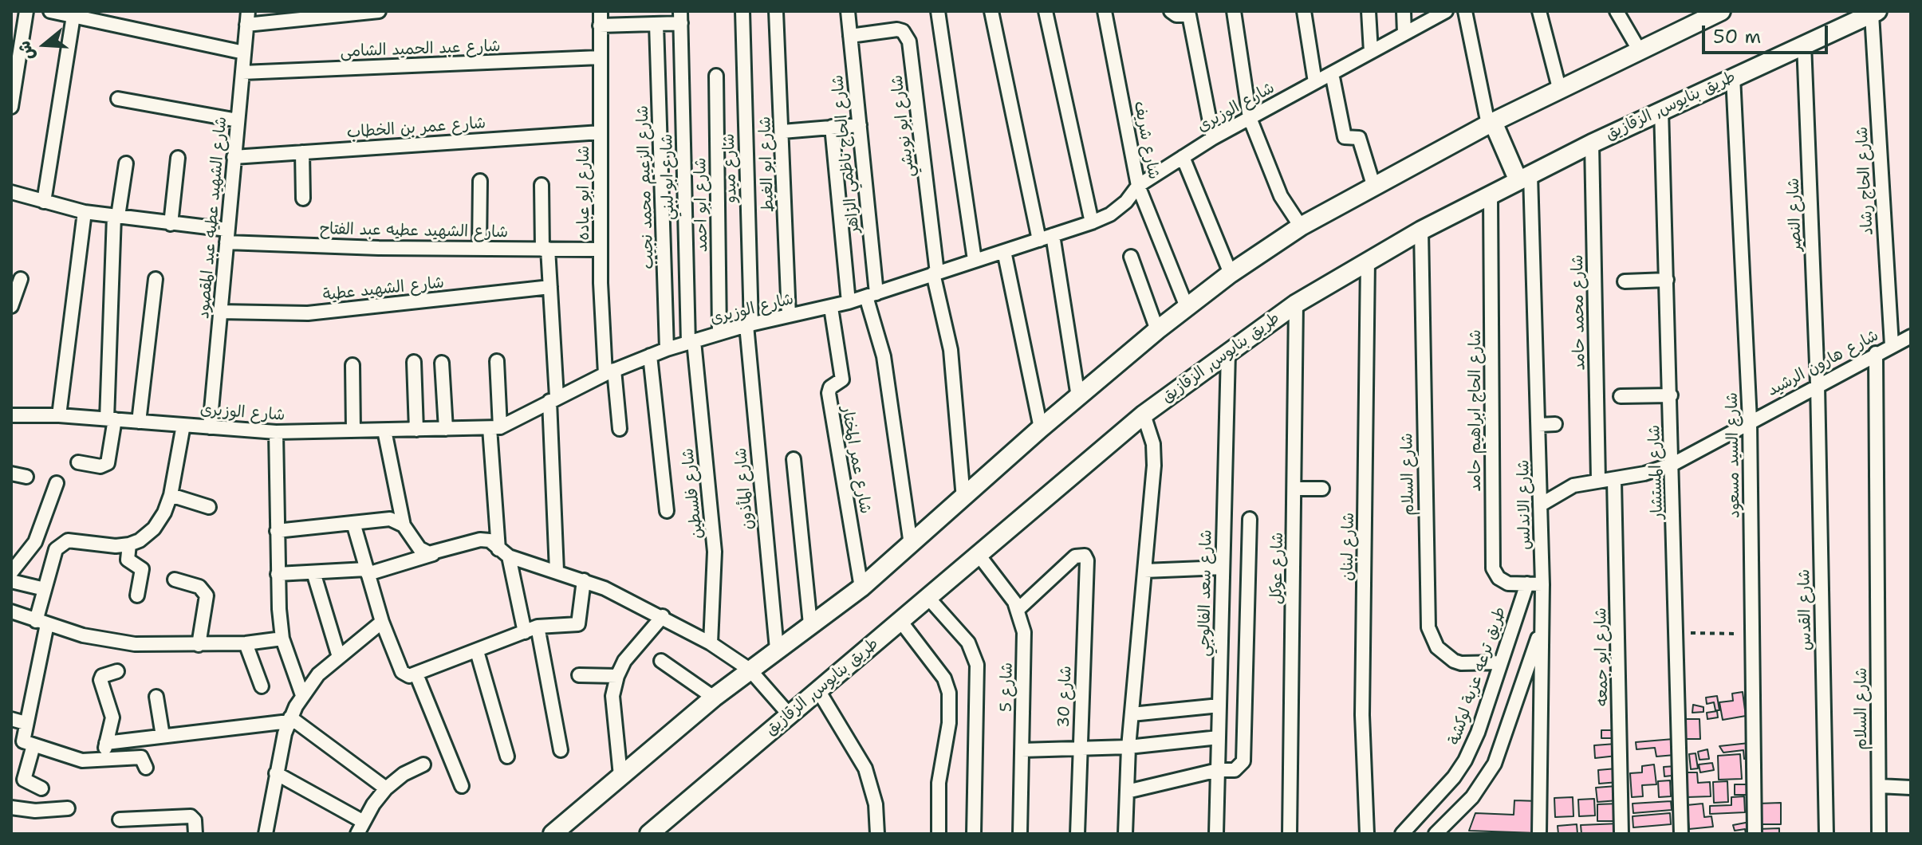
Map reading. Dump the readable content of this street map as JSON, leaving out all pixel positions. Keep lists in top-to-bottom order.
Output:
{
  "streets": {
    "main road": ["طريق بنايوس, الزقازيق"],
    "street": [
      "شارع عبد الحميد الشامى",
      "شارع الوزيرى",
      "شارع ابو نويشي",
      "شارع عمر بن الخطاب",
      "شارع شريف",
      "شارع الحاج ناظمي الزاهر",
      "شارع ابو الغيط",
      "شارع ميدو",
      "شارع ابو لبني",
      "شارع الحاج رشاد",
      "شارع الزعيم محمد نجيب",
      "شارع ابو عباده",
      "شارع ابو احمد",
      "شارع النصر",
      "شارع الشهيد عطيه عبد المقصود",
      "شارع الشهيد عطيه عبد الفتاح",
      "شارع الشهيد عطية",
      "شارع محمد حامد",
      "شارع هارون الرشيد",
      "شارع الحاج ابراهيم حامد",
      "شارع السيد مسعود",
      "شارع عمر المختار",
      "شارع المستشار",
      "شارع السلام",
      "شارع المأذون",
      "شارع فلسطين",
      "شارع الاندلس",
      "شارع لبنان",
      "شارع عوكل",
      "شارع سعد الفالوجي",
      "شارع القدس",
      "شارع ابو جمعه",
      "طريق ترعه عزبة لوكشة",
      "شارع 5",
      "شارع 30"
    ]
  },
  "crossings": [
    ["شارع عبد الحميد الشامى", "شارع ابو عباده"],
    ["شارع عبد الحميد الشامى", "شارع الشهيد عطيه عبد المقصود"],
    ["طريق بنايوس, الزقازيق", "شارع الحاج رشاد"],
    ["طريق بنايوس, الزقازيق", "شارع النصر"],
    ["طريق بنايوس, الزقازيق", "شارع محمد حامد"],
    ["طريق بنايوس, الزقازيق", "شارع الحاج ابراهيم حامد"],
    ["طريق بنايوس, الزقازيق", "شارع السيد مسعود"],
    ["طريق بنايوس, الزقازيق", "شارع المستشار"],
    ["طريق بنايوس, الزقازيق", "شارع السلام"],
    ["طريق بنايوس, الزقازيق", "شارع الاندلس"],
    ["طريق بنايوس, الزقازيق", "شارع لبنان"],
    ["طريق بنايوس, الزقازيق", "شارع عوكل"],
    ["طريق بنايوس, الزقازيق", "شارع سعد الفالوجي"],
    ["طريق بنايوس, الزقازيق", "شارع 5"],
    ["شارع الوزيرى", "شارع ابو نويشي"],
    ["شارع الوزيرى", "شارع شريف"],
    ["شارع الوزيرى", "شارع الحاج ناظمي الزاهر"],
    ["شارع الوزيرى", "شارع ابو الغيط"],
    ["شارع الوزيرى", "شارع ميدو"],
    ["شارع الوزيرى", "شارع ابو لبني"],
    ["شارع الوزيرى", "شارع الزعيم محمد نجيب"],
    ["شارع الوزيرى", "شارع ابو عباده"],
    ["شارع الوزيرى", "شارع ابو احمد"],
    ["شارع الوزيرى", "شارع الشهيد عطيه عبد المقصود"],
    ["شارع الوزيرى", "شارع عمر المختار"],
    ["شارع الوزيرى", "شارع المأذون"],
    ["شارع الوزيرى", "شارع فلسطين"],
    ["شارع ابو نويشي", "شارع الحاج ناظمي الزاهر"],
    ["شارع عمر بن الخطاب", "شارع ابو عباده"],
    ["شارع عمر بن الخطاب", "شارع الشهيد عطيه عبد المقصود"],
    ["شارع ميدو", "شارع المأذون"],
    ["شارع ابو لبني", "شارع فلسطين"],
    ["شارع الحاج رشاد", "شارع هارون الرشيد"],
    ["شارع ابو عباده", "شارع الشهيد عطيه عبد الفتاح"],
    ["شارع النصر", "شارع هارون الرشيد"],
    ["شارع النصر", "شارع القدس"],
    ["شارع الشهيد عطيه عبد المقصود", "شارع الشهيد عطيه عبد الفتاح"],
    ["شارع الشهيد عطيه عبد المقصود", "شارع الشهيد عطية"],
    ["شارع محمد حامد", "شارع هارون الرشيد"],
    ["شارع هارون الرشيد", "شارع السيد مسعود"],
    ["شارع هارون الرشيد", "شارع المستشار"],
    ["شارع هارون الرشيد", "شارع السلام"],
    ["شارع هارون الرشيد", "شارع الاندلس"],
    ["شارع هارون الرشيد", "شارع القدس"],
    ["شارع هارون الرشيد", "شارع ابو جمعه"],
    ["شارع الحاج ابراهيم حامد", "شارع الاندلس"],
    ["شارع الحاج ابراهيم حامد", "طريق ترعه عزبة لوكشة"],
    ["شارع السلام", "طريق ترعه عزبة لوكشة"],
    ["شارع 5", "شارع 30"]
  ],
  "scale_bar": "50 m",
  "north": "left"
}
